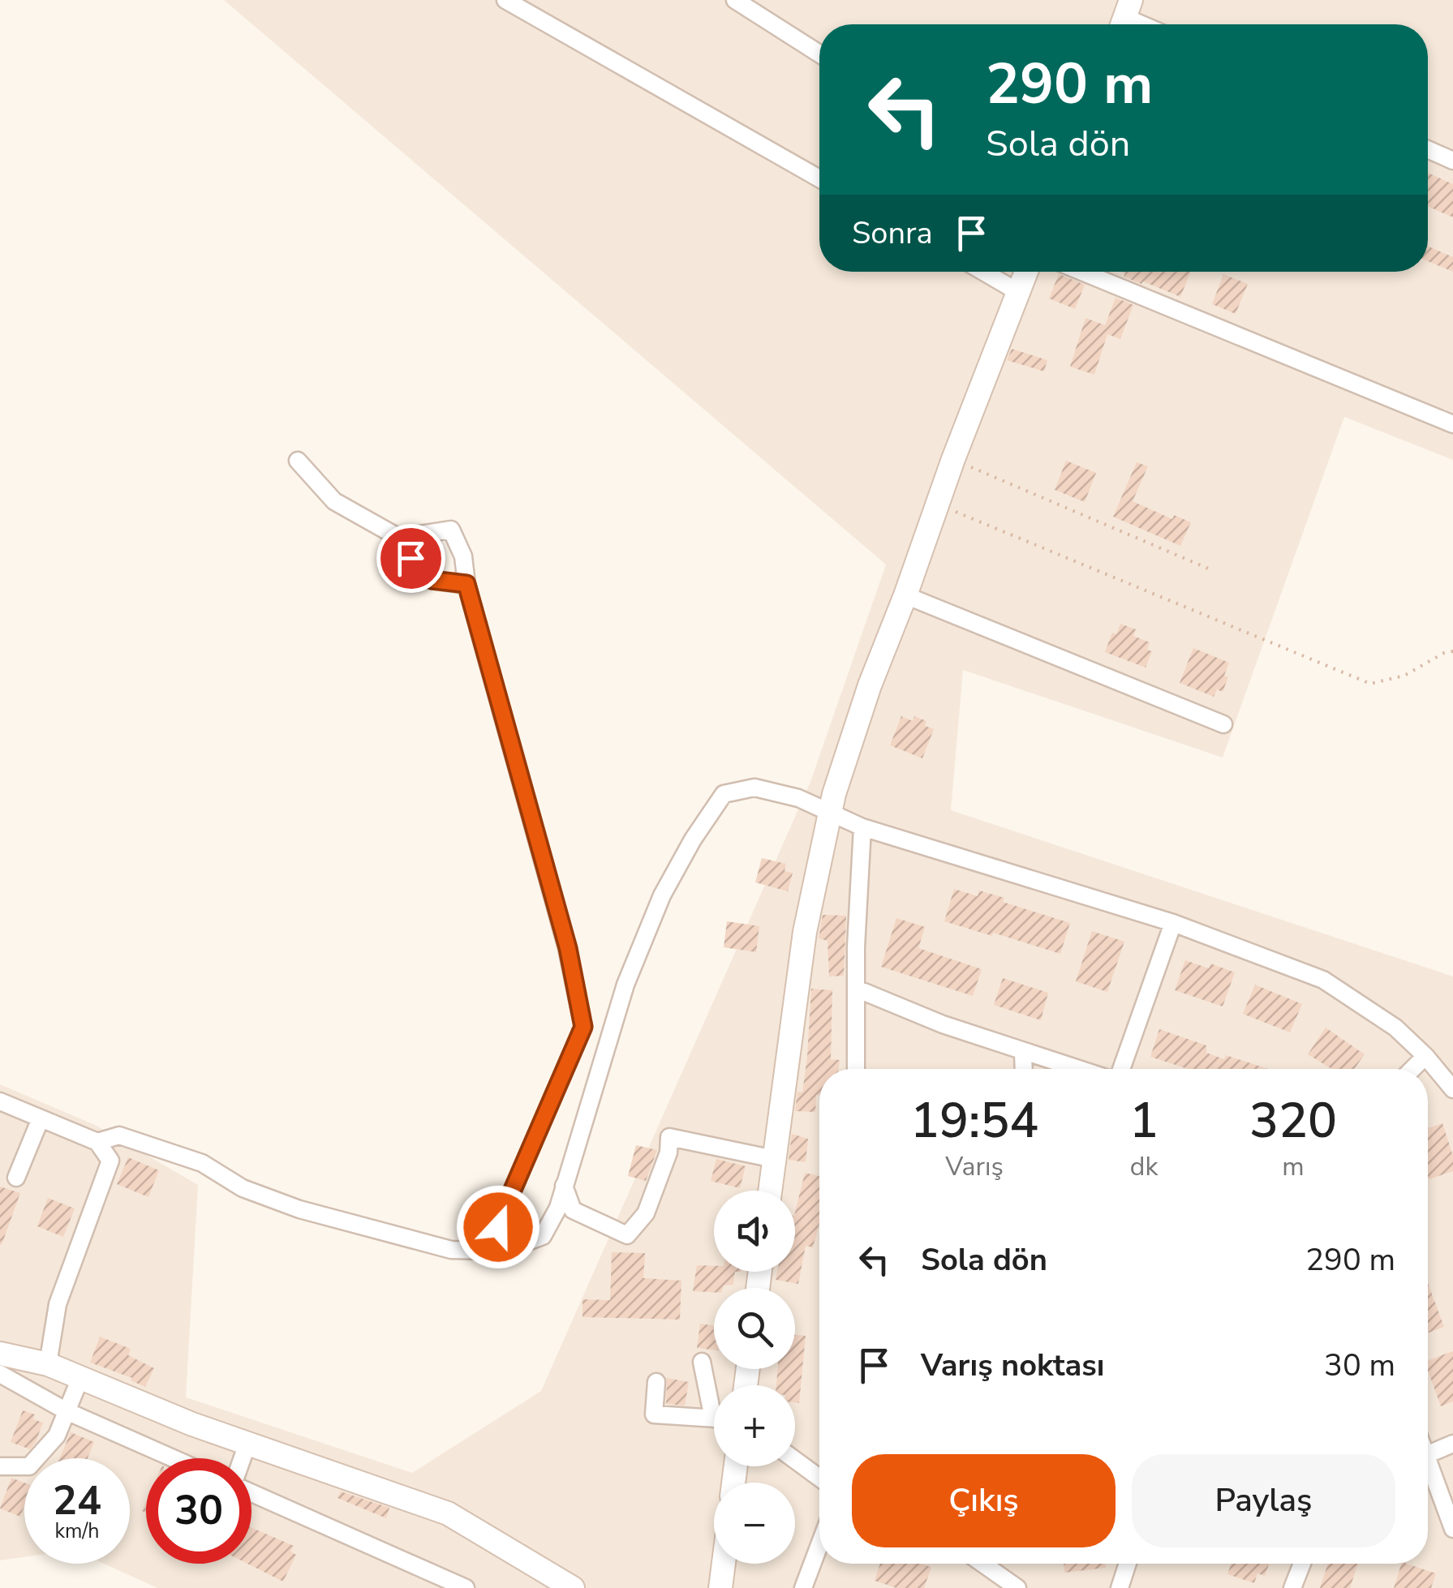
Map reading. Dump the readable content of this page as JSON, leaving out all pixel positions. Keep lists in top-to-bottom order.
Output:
{
  "page": {
    "turn": ["290 m", "Sola dön"],
    "then": "Sonra",
    "eta": [
      "19:54",
      "Varış",
      "1",
      "dk",
      "320",
      "m"
    ],
    "map_buttons": ["+", "−"],
    "list": [
      {
        "name": "Sola dön",
        "value": "290 m"
      },
      {
        "name": "Varış noktası",
        "value": "30 m"
      }
    ],
    "buttons": ["Çıkış", "Paylaş"],
    "speed": "24 km/h",
    "limit": "30"
  }
}
